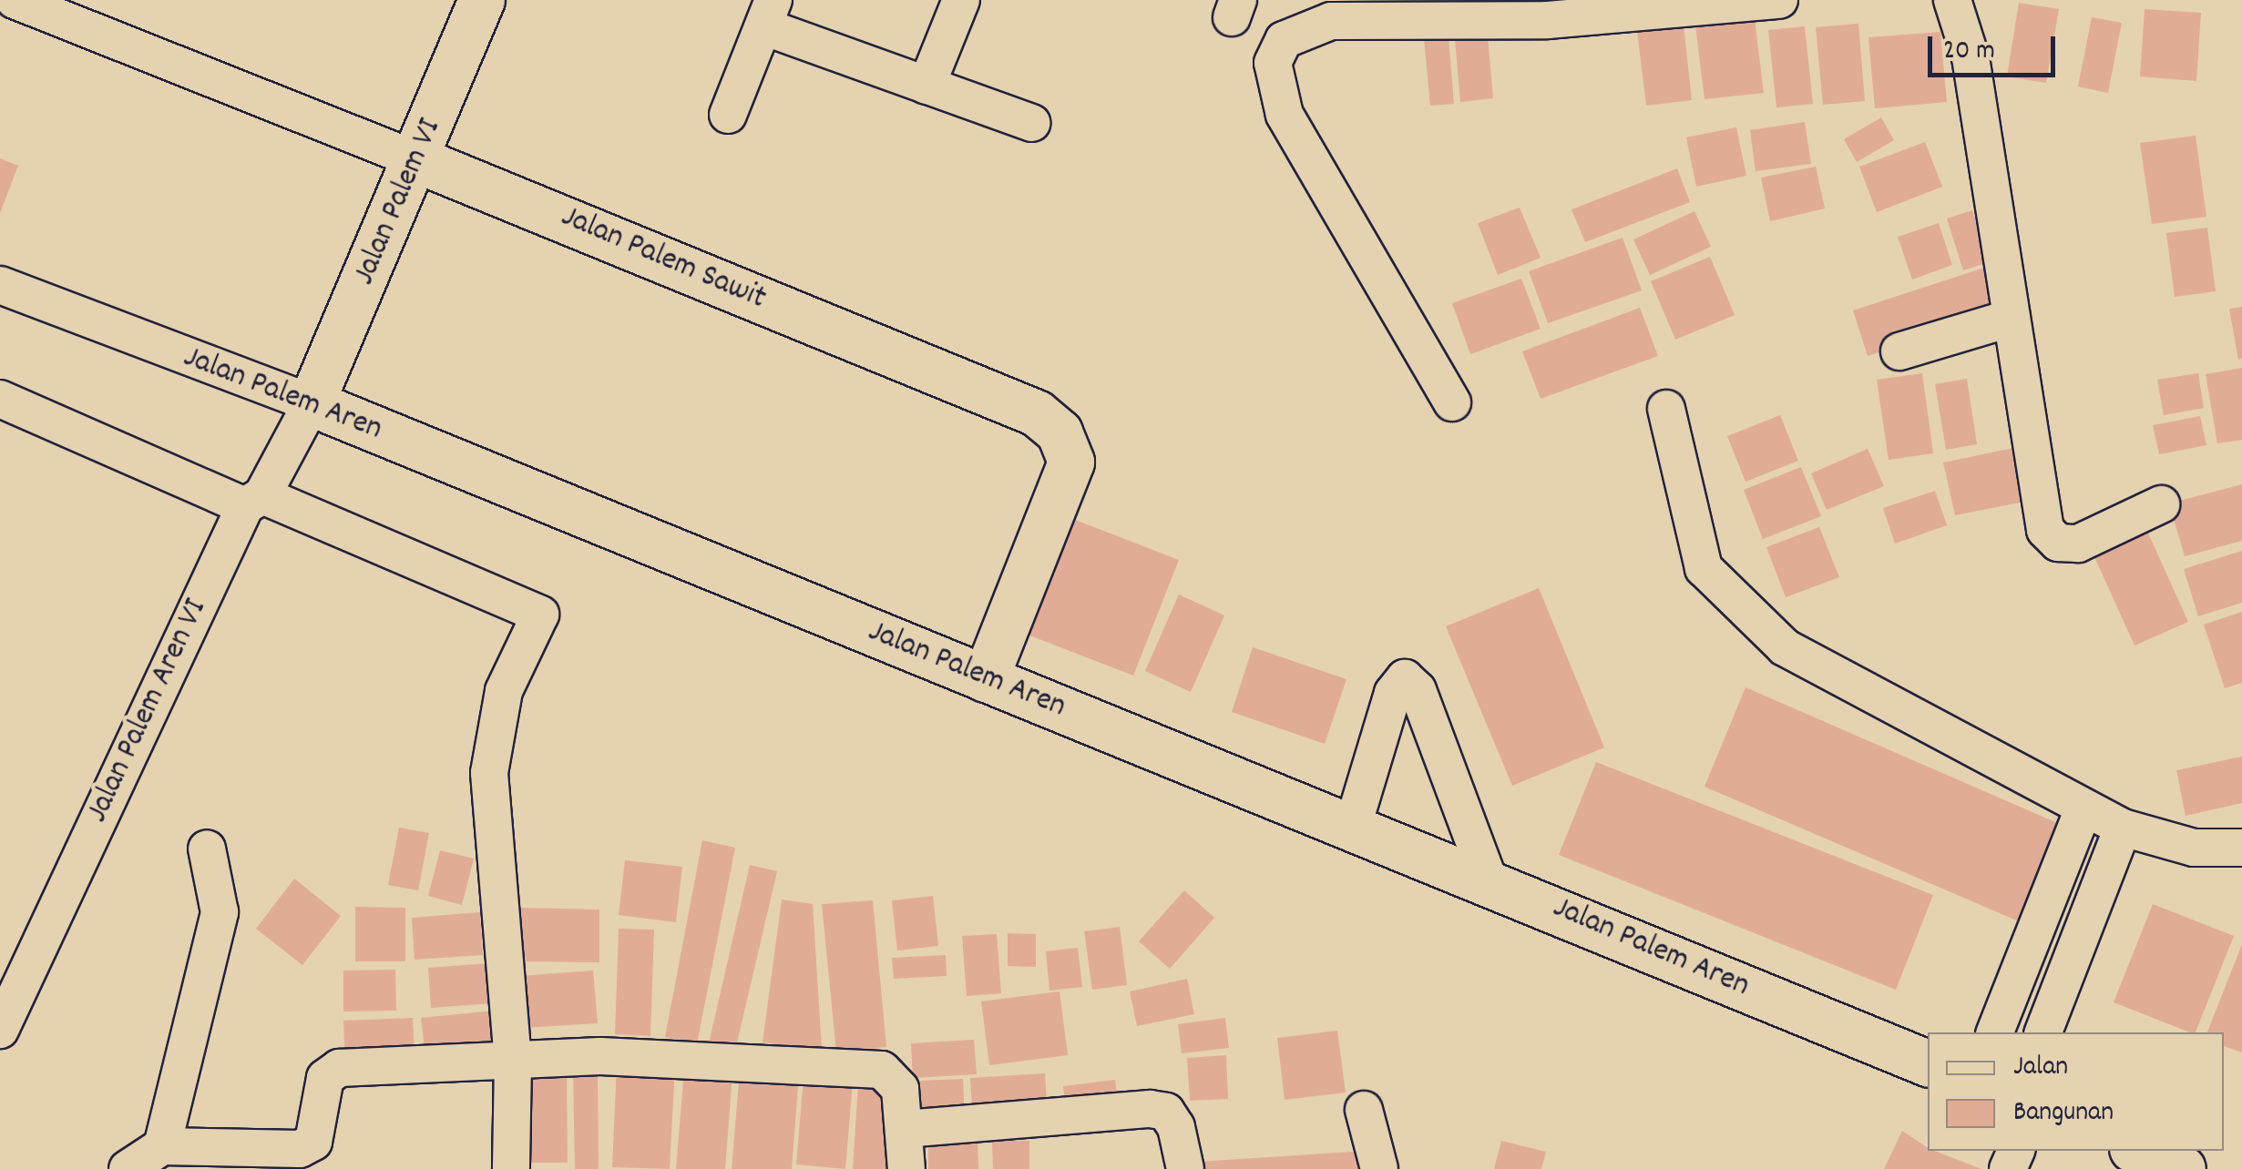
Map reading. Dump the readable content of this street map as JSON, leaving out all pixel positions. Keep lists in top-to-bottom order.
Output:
{
  "streets": {
    "street": [
      "Jalan Palem VI",
      "Jalan Palem Sawit",
      "Jalan Palem Aren",
      "Jalan Palem Aren VI"
    ]
  },
  "crossings": [
    ["Jalan Palem VI", "Jalan Palem Sawit"],
    ["Jalan Palem VI", "Jalan Palem Aren"],
    ["Jalan Palem VI", "Jalan Palem Aren VI"],
    ["Jalan Palem Sawit", "Jalan Palem Aren"],
    ["Jalan Palem Aren", "Jalan Palem Aren VI"]
  ],
  "legend": ["Jalan", "Bangunan"],
  "scale_bar": "20 m"
}
